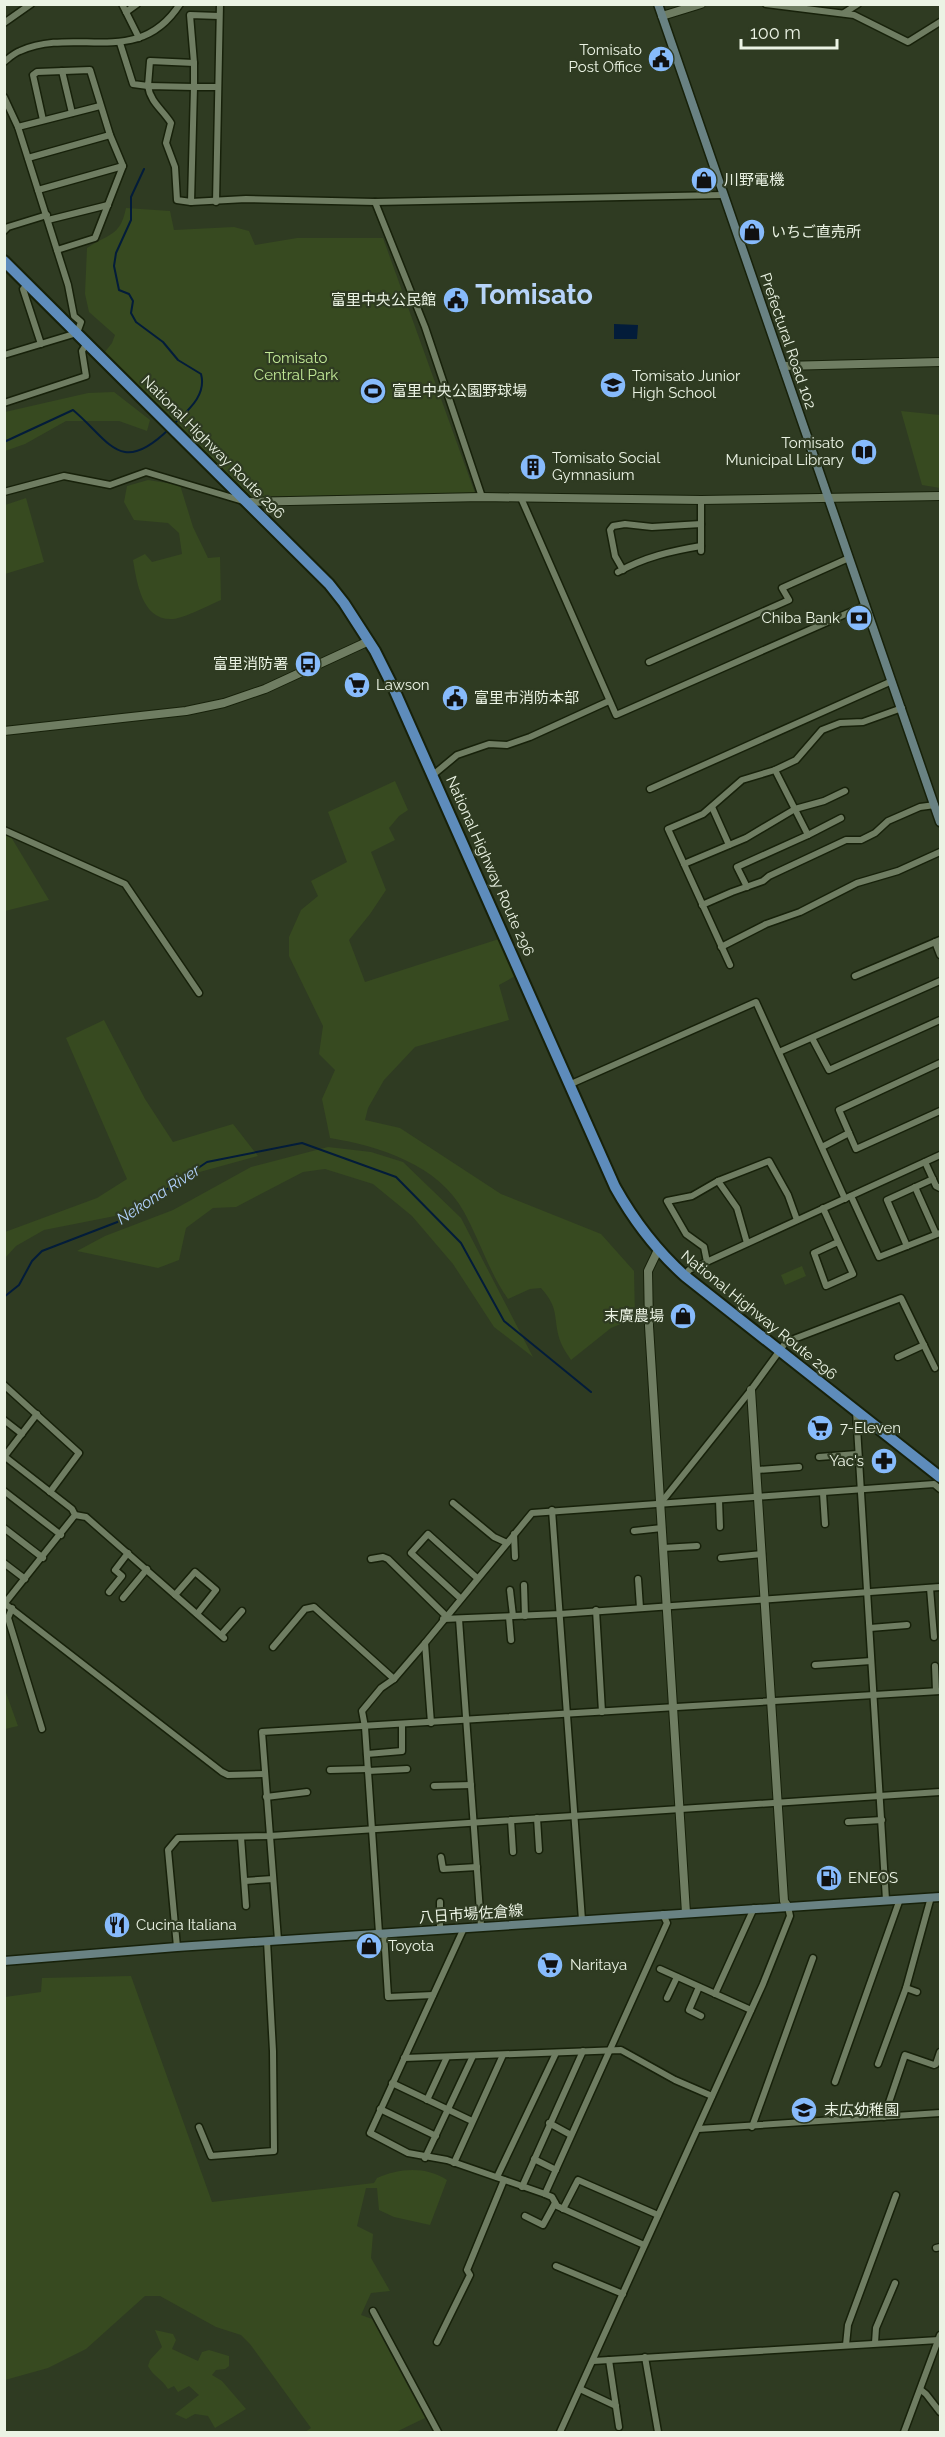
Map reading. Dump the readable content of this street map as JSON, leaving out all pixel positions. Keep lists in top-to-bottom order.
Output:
{
  "streets": {
    "highway": ["National Highway Route 296"],
    "main road": ["Prefectural Road 102", "八日市場佐倉線"]
  },
  "districts": ["Tomisato"],
  "water": ["Nekona River"],
  "parks": ["Tomisato Central Park"],
  "places": {
    "public building": ["Tomisato Post Office", "富里中央公民館", "富里市消防本部"],
    "shop": [
      "川野電機",
      "いちご直売所",
      "末廣農場",
      "Toyota"
    ],
    "school or university": ["Tomisato Junior High School", "末広幼稚園"],
    "sports": ["富里中央公園野球場"],
    "library": ["Tomisato Municipal Library"],
    "building": ["Tomisato Social Gymnasium"],
    "bank": ["Chiba Bank"],
    "bus stop": ["富里消防署"],
    "supermarket": ["Lawson", "7-Eleven", "Naritaya"],
    "pharmacy": ["Yac's"],
    "fuel station": ["ENEOS"],
    "restaurant": ["Cucina Italiana"]
  },
  "scale_bar": "100 m"
}
